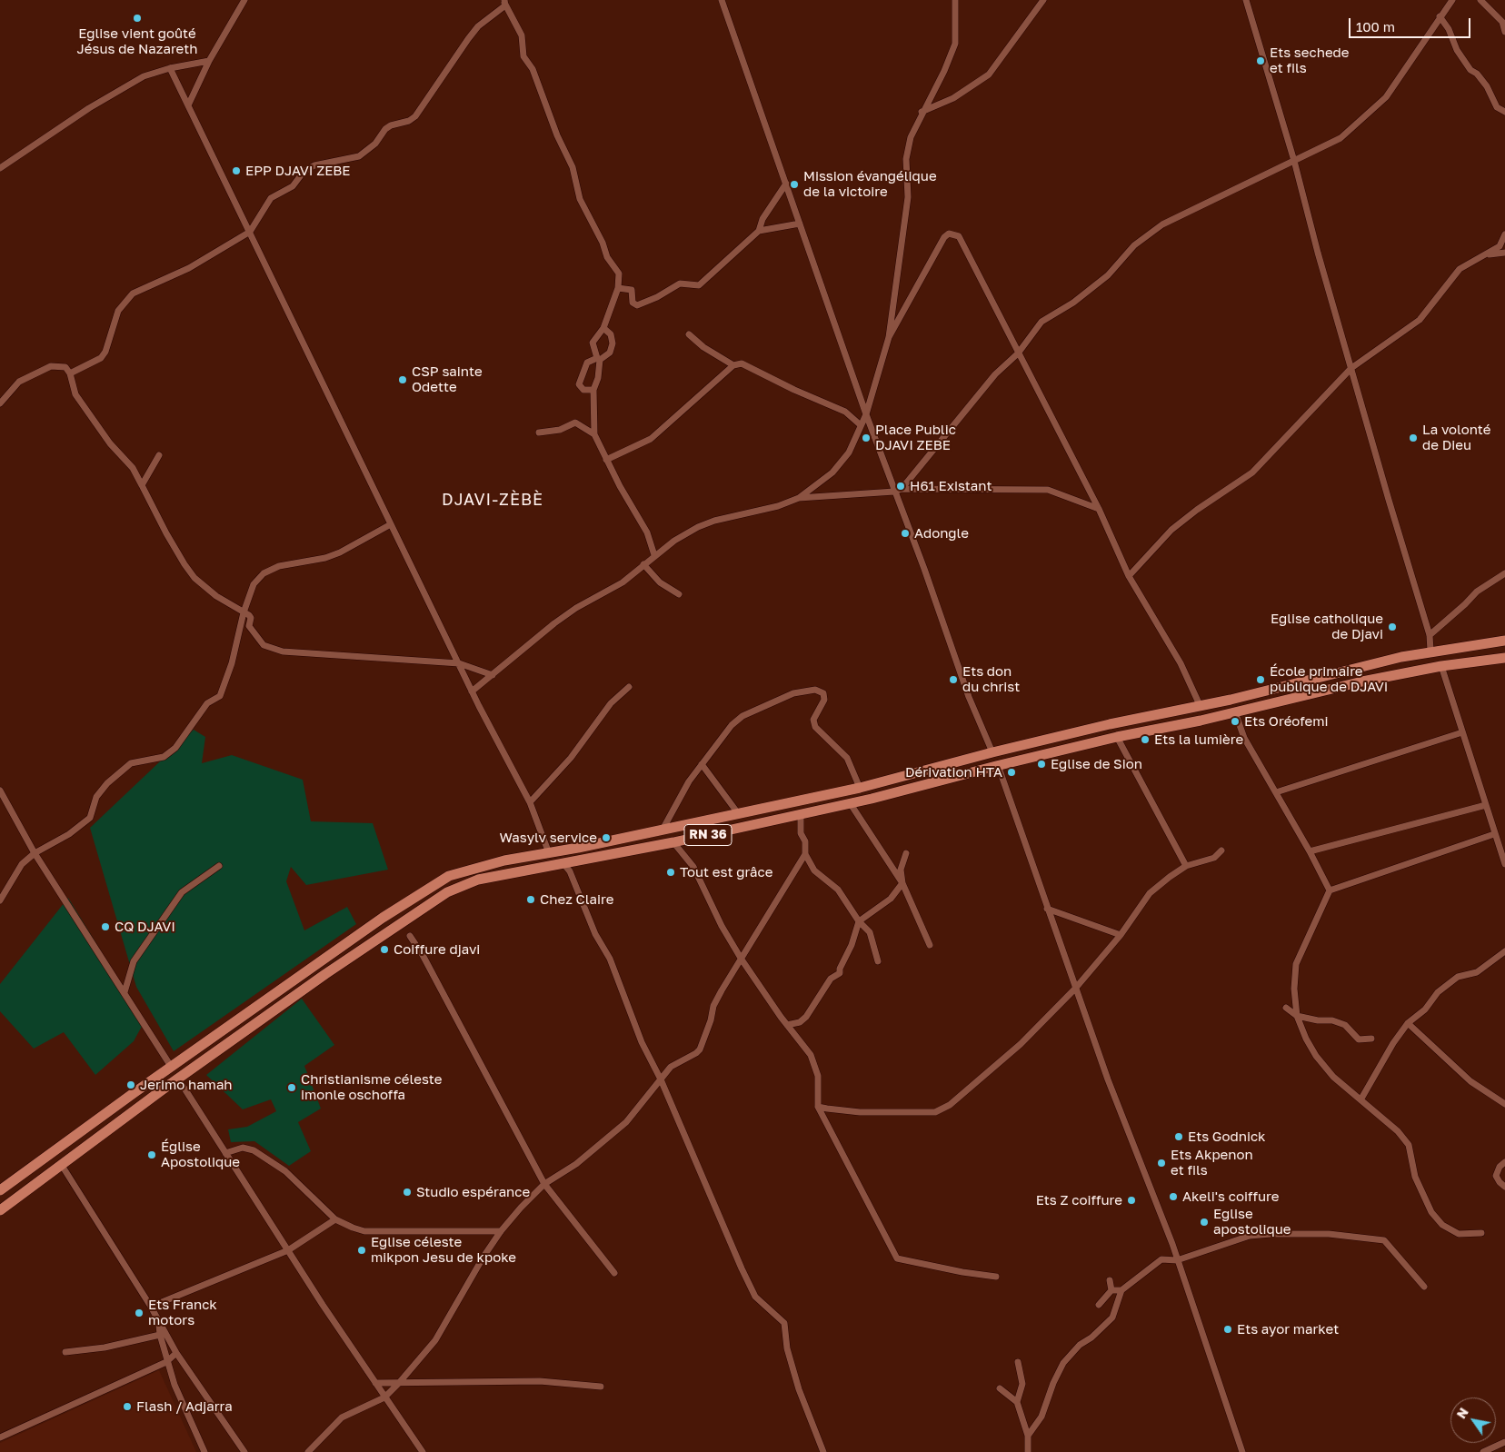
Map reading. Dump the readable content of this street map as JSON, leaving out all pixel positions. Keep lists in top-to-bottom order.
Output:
{
  "streets": {
    "main road": ["RN 36"]
  },
  "districts": ["DJAVI-ZÈBÈ"],
  "places": [
    "Eglise vient goûté Jésus de Nazareth",
    "Ets sechede et fils",
    "EPP DJAVI ZEBE",
    "Mission évangélique de la victoire",
    "CSP sainte Odette",
    "Place Public DJAVI ZEBE",
    "La volonté de Dieu",
    "H61 Existant",
    "Adongle",
    "Eglise catholique de Djavi",
    "Ets don du christ",
    "École primaire publique de DJAVi",
    "Ets Oréofemi",
    "Ets la lumière",
    "Eglise de Sion",
    "Dérivation HTA",
    "Wasylv service",
    "Tout est grâce",
    "Chez Claire",
    "CQ DJAVI",
    "Coiffure djavi",
    "Jerimo hamah",
    "Christianisme céleste imonle oschoffa",
    "Ets Godnick",
    "Église Apostolique",
    "Ets Akpenon et fils",
    "Studio espérance",
    "Akeli's coiffure",
    "Ets Z coiffure",
    "Eglise apostolique",
    "Eglise céleste mikpon Jesu de kpoke",
    "Ets Franck motors",
    "Ets ayor market",
    "Flash / Adjarra"
  ],
  "scale_bar": "100 m",
  "north": "top left"
}
